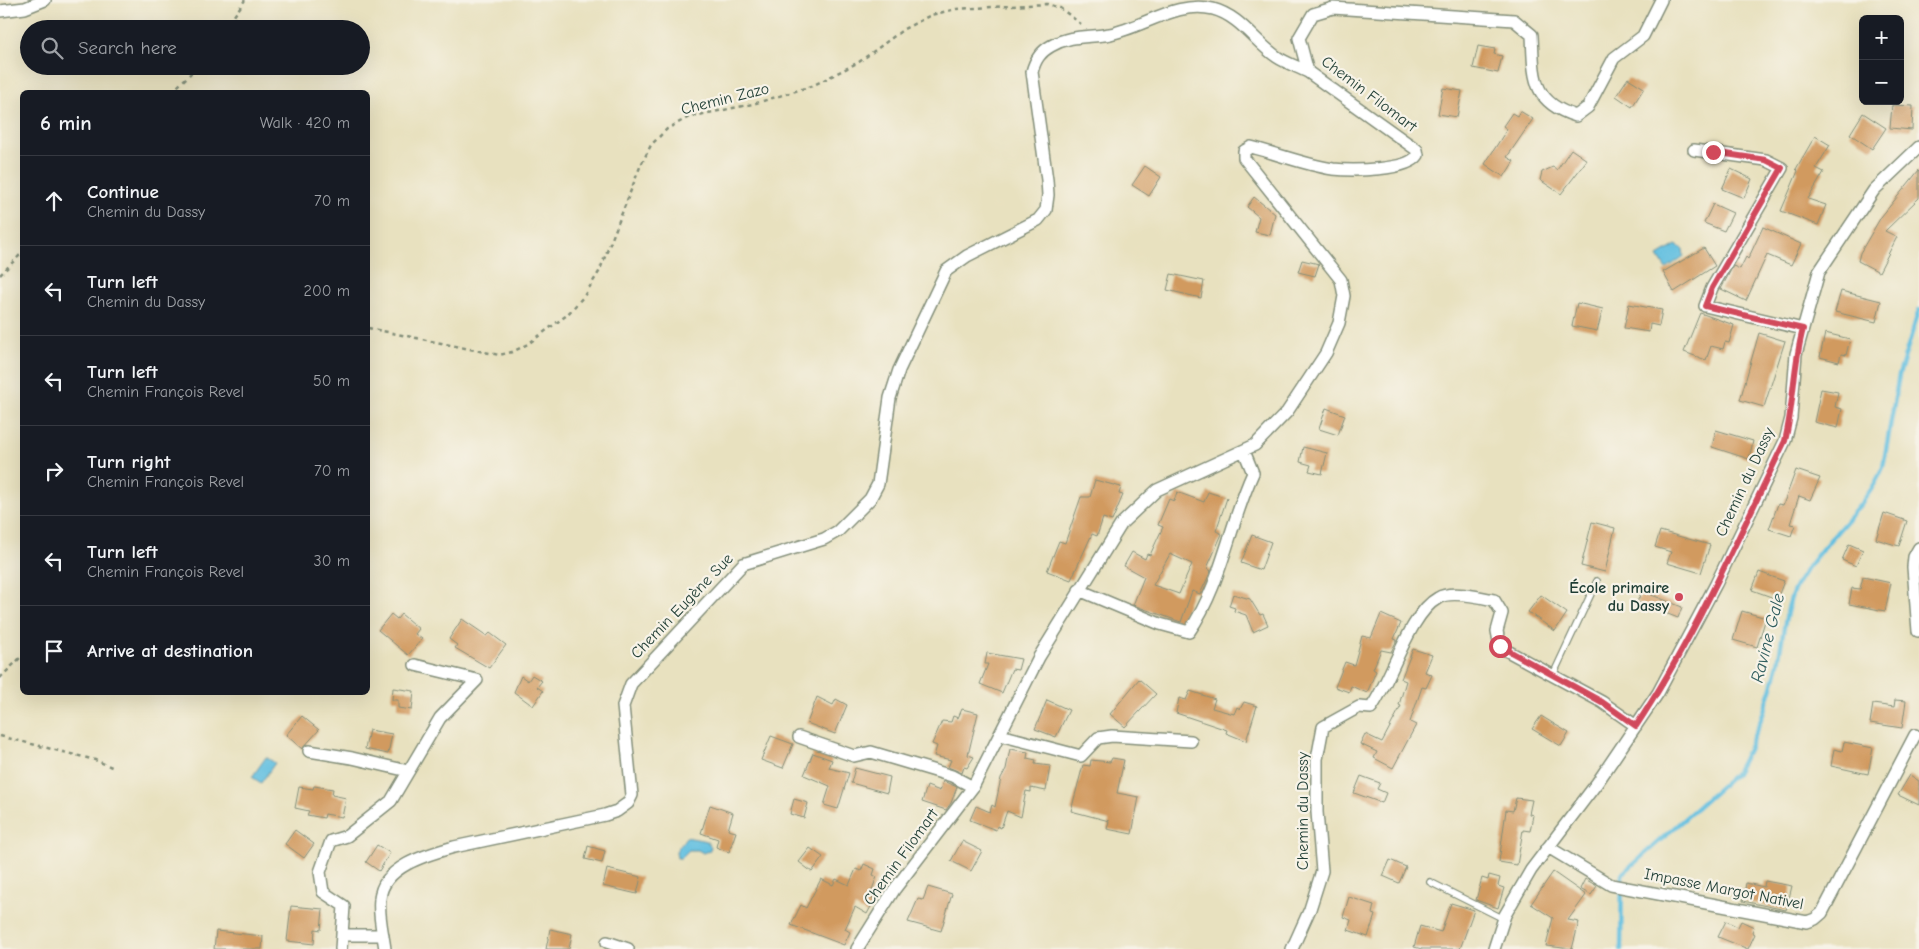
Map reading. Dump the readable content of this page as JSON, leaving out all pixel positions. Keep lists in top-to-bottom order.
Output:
{
  "streets": {
    "street": [
      "Chemin Filomart",
      "Chemin du Dassy",
      "Chemin Eugène Sue",
      "Impasse Margot Nativel"
    ],
    "path": ["Chemin Zazo"]
  },
  "crossings": [
    ["Chemin Filomart", "Chemin Eugène Sue"],
    ["Chemin Zazo", "Chemin Eugène Sue"],
    ["Chemin du Dassy", "Impasse Margot Nativel"]
  ],
  "water": ["Ravine Gale"],
  "places": ["École primaire du Dassy"],
  "page": {
    "map_buttons": ["+", "−"],
    "search": "Search here",
    "heading": ["6 min", "Walk · 420 m"],
    "list": [
      ["Continue", "Chemin du Dassy", "70 m"],
      ["Turn left", "Chemin du Dassy", "200 m"],
      ["Turn left", "Chemin François Revel", "50 m"],
      ["Turn right", "Chemin François Revel", "70 m"],
      ["Turn left", "Chemin François Revel", "30 m"],
      "Arrive at destination"
    ]
  }
}
